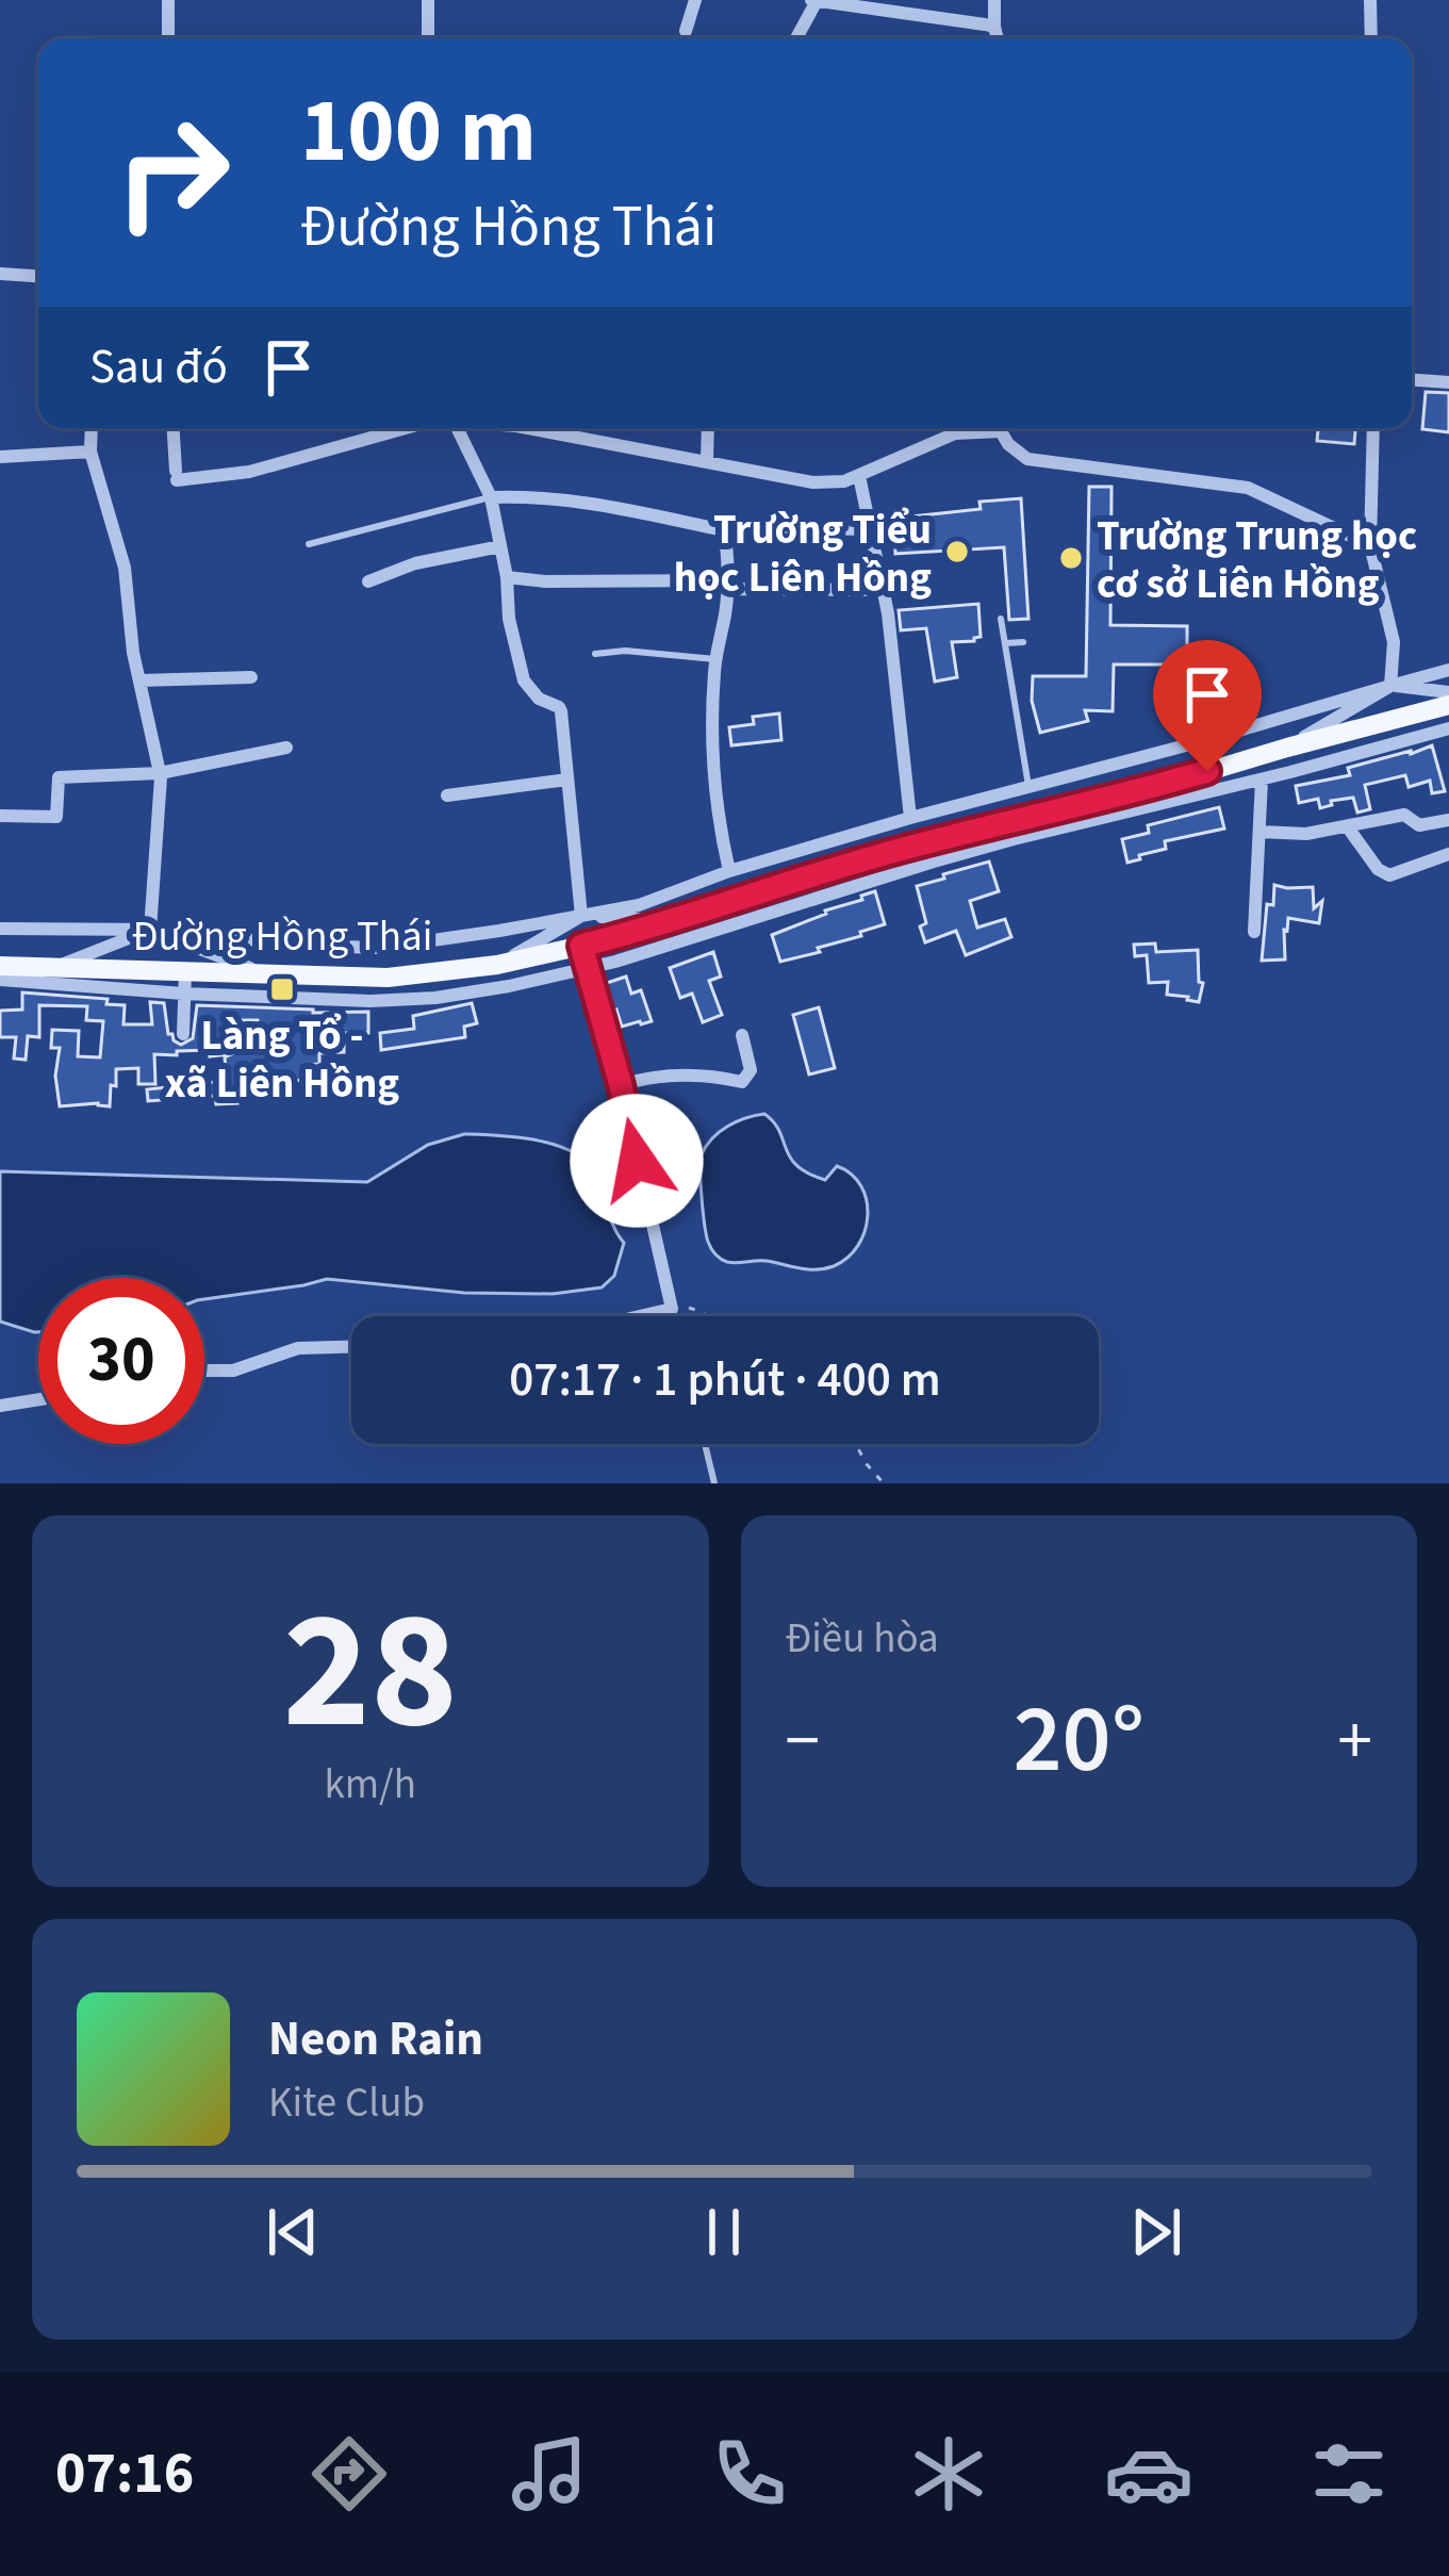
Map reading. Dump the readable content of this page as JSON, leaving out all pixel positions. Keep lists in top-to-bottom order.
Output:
{
  "streets": {
    "main road": ["Đường Hồng Thái"]
  },
  "places": {
    "other": ["Trường Tiểu học Liên Hồng", "Trường Trung học cơ sở Liên Hồng"],
    "transit": ["Làng Tổ - xã Liên Hồng"]
  },
  "page": {
    "turn": ["100 m", "Đường Hồng Thái"],
    "then": "Sau đó",
    "limit": "30",
    "trip": "07:17 · 1 phút · 400 m",
    "tile": [
      ["28", "km/h"],
      "Điều hòa"
    ],
    "heat": ["−", "20°", "+"],
    "song": ["Neon Rain", "Kite Club"],
    "tabs": "07:16"
  }
}
